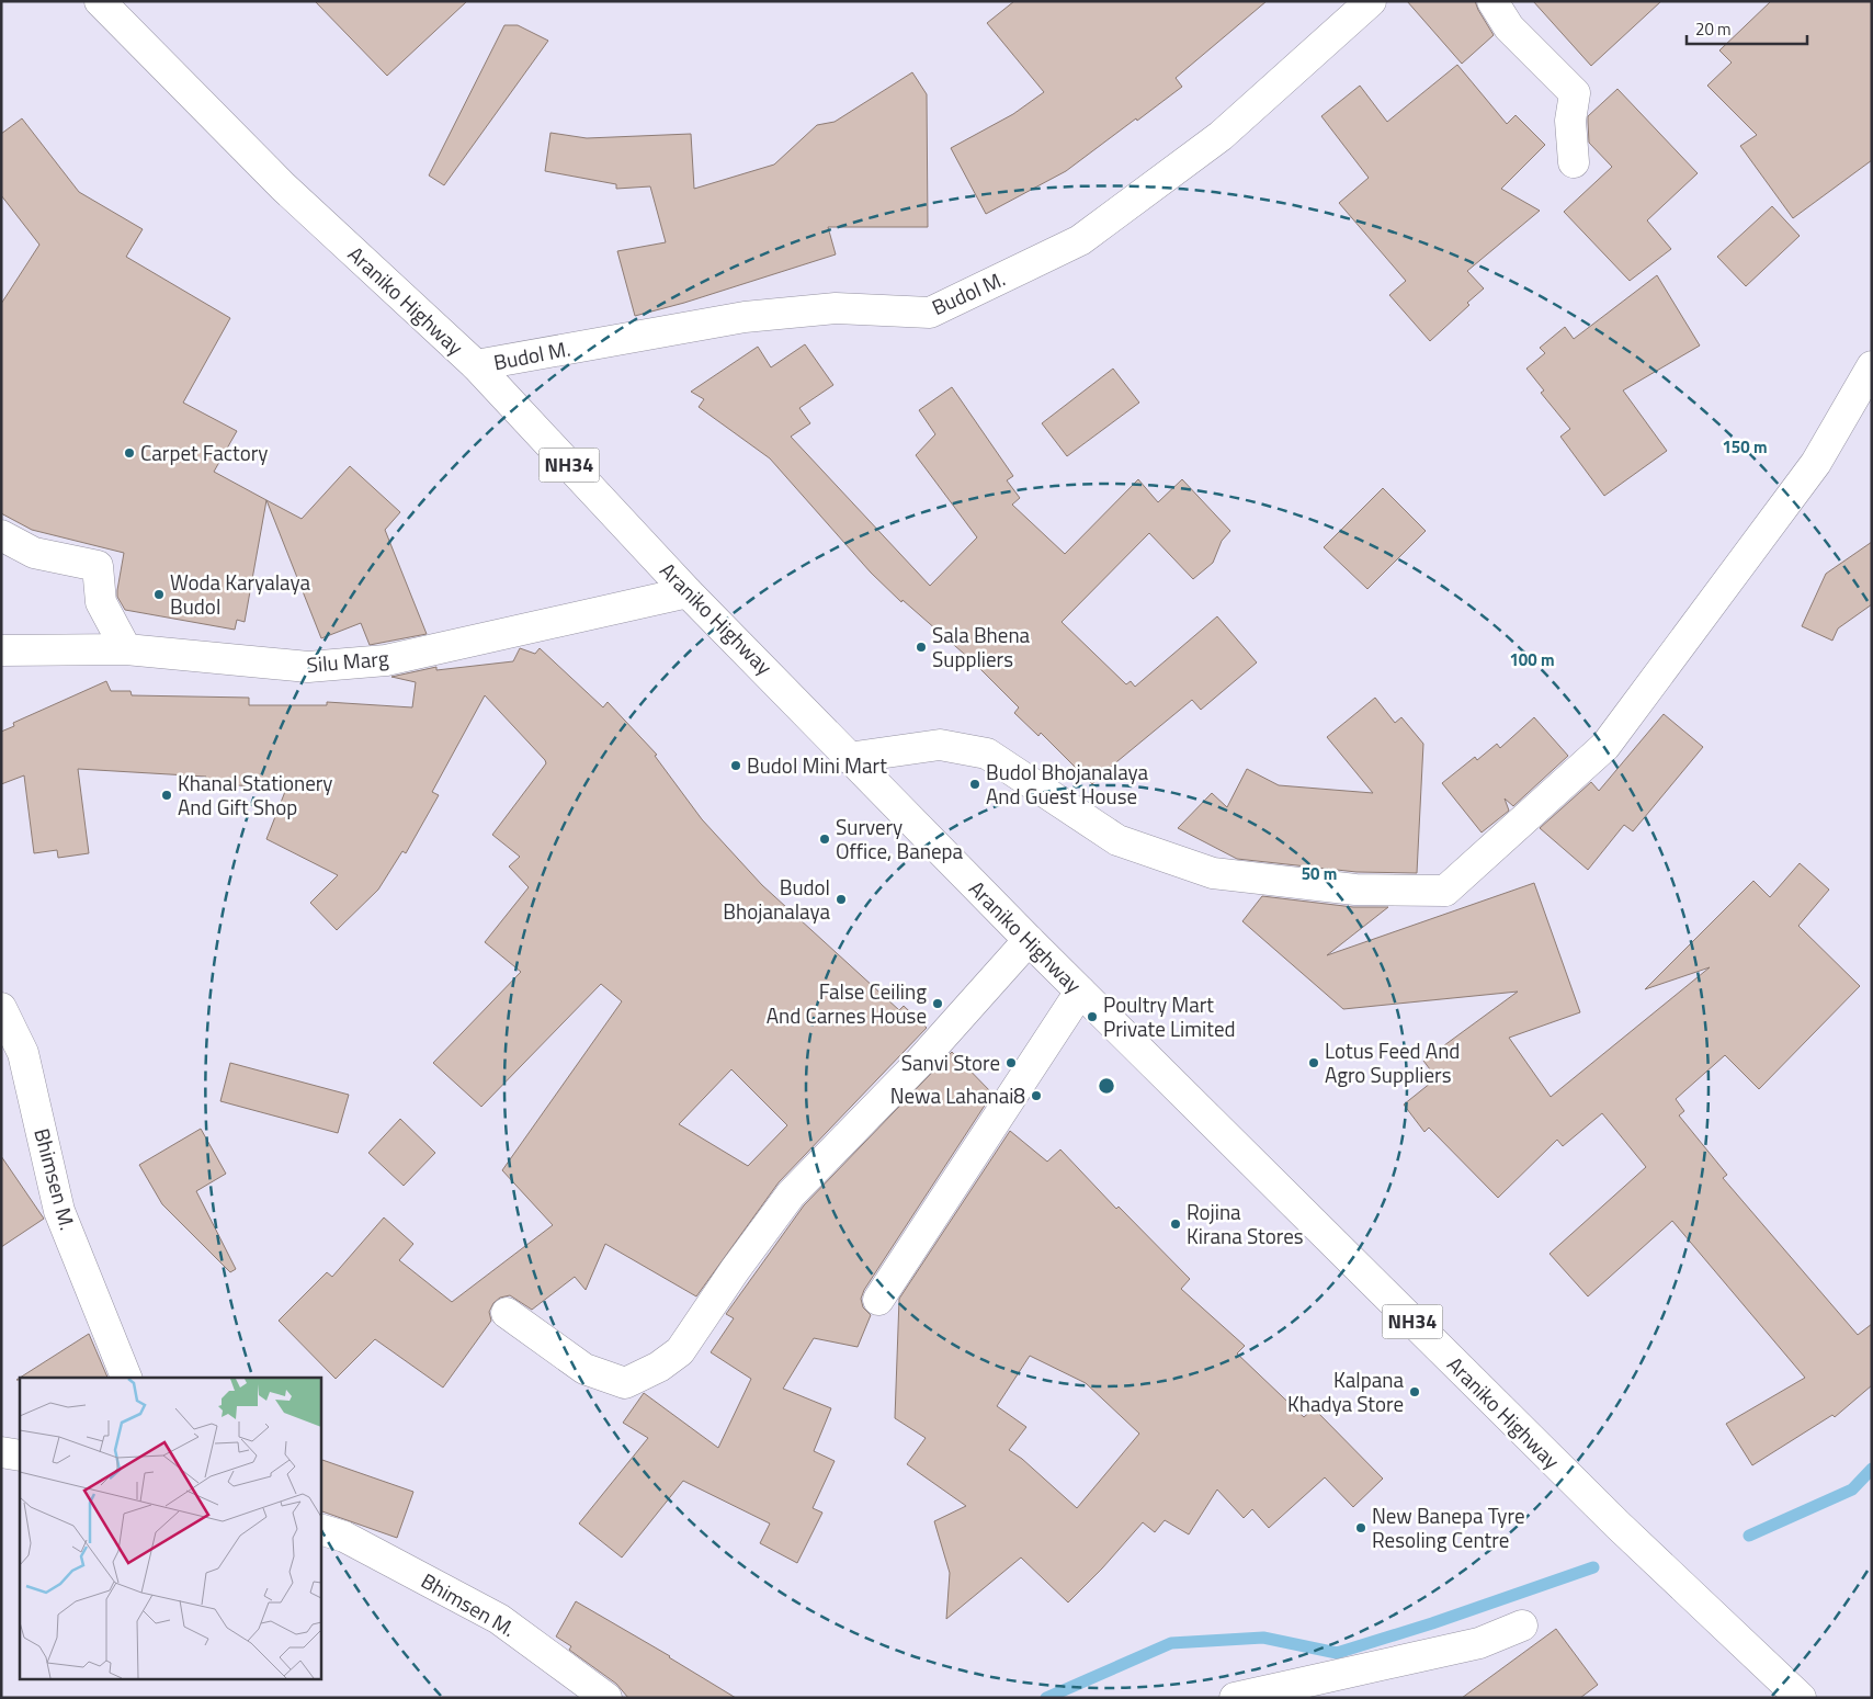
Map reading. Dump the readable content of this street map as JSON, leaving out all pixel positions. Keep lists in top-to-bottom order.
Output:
{
  "streets": {
    "main road": [
      "Budol M.",
      "Araniko Highway",
      "NH34",
      "Silu Marg",
      "Bhimsen M."
    ]
  },
  "crossings": [
    ["Budol M.", "Araniko Highway"],
    ["Araniko Highway", "Silu Marg"]
  ],
  "places": [
    "Carpet Factory",
    "Woda Karyalaya Budol",
    "Sala Bhena Suppliers",
    "Budol Mini Mart",
    "Budol Bhojanalaya And Guest House",
    "Khanal Stationery And Gift Shop",
    "Survery Office, Banepa",
    "Budol Bhojanalaya",
    "False Ceiling And Carnes House",
    "Poultry Mart Private Limited",
    "Sanvi Store",
    "Lotus Feed And Agro Suppliers",
    "Newa Lahanai8",
    "Rojina Kirana Stores",
    "Kalpana Khadya Store",
    "New Banepa Tyre Resoling Centre"
  ],
  "scale_bar": "20 m",
  "rings": ["150 m", "100 m", "50 m"]
}
